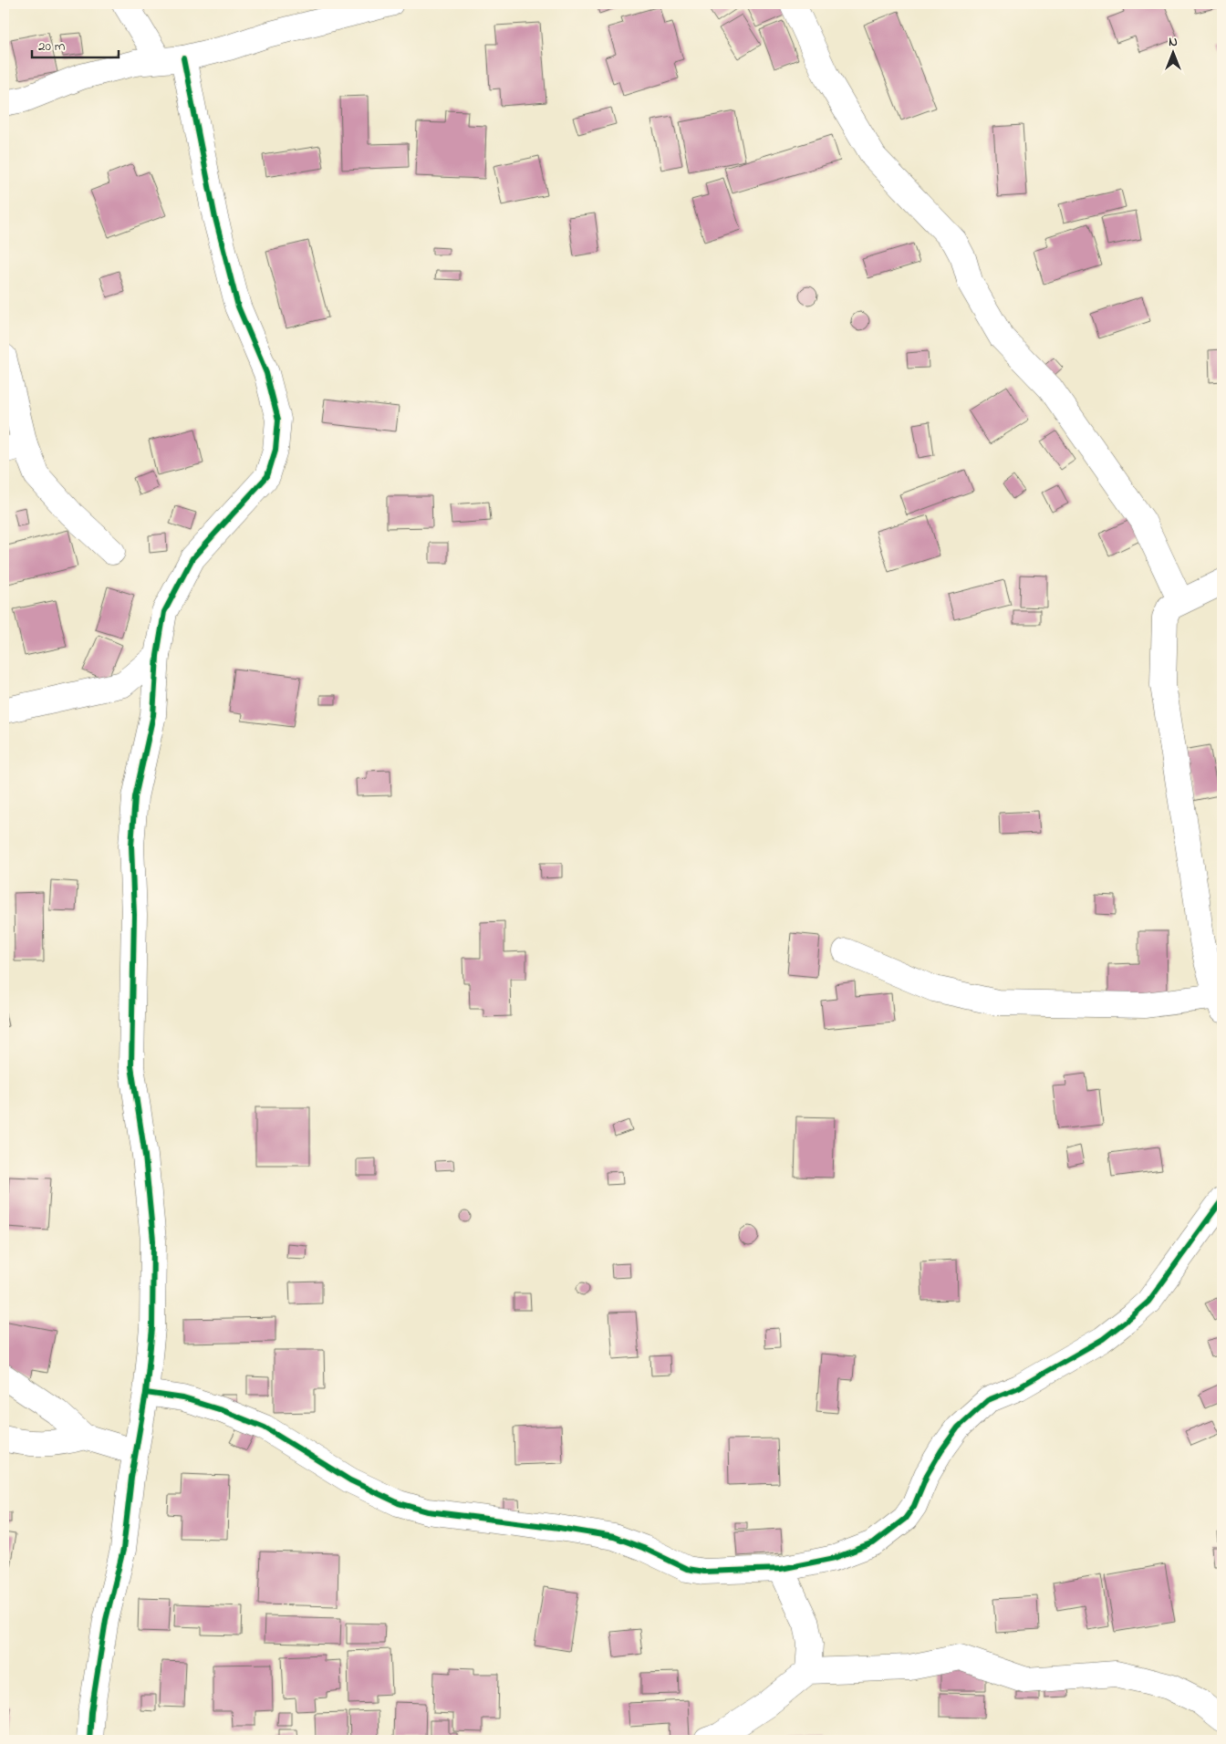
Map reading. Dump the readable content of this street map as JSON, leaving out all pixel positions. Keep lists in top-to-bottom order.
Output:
{
  "scale_bar": "20 m",
  "north": "top"
}
